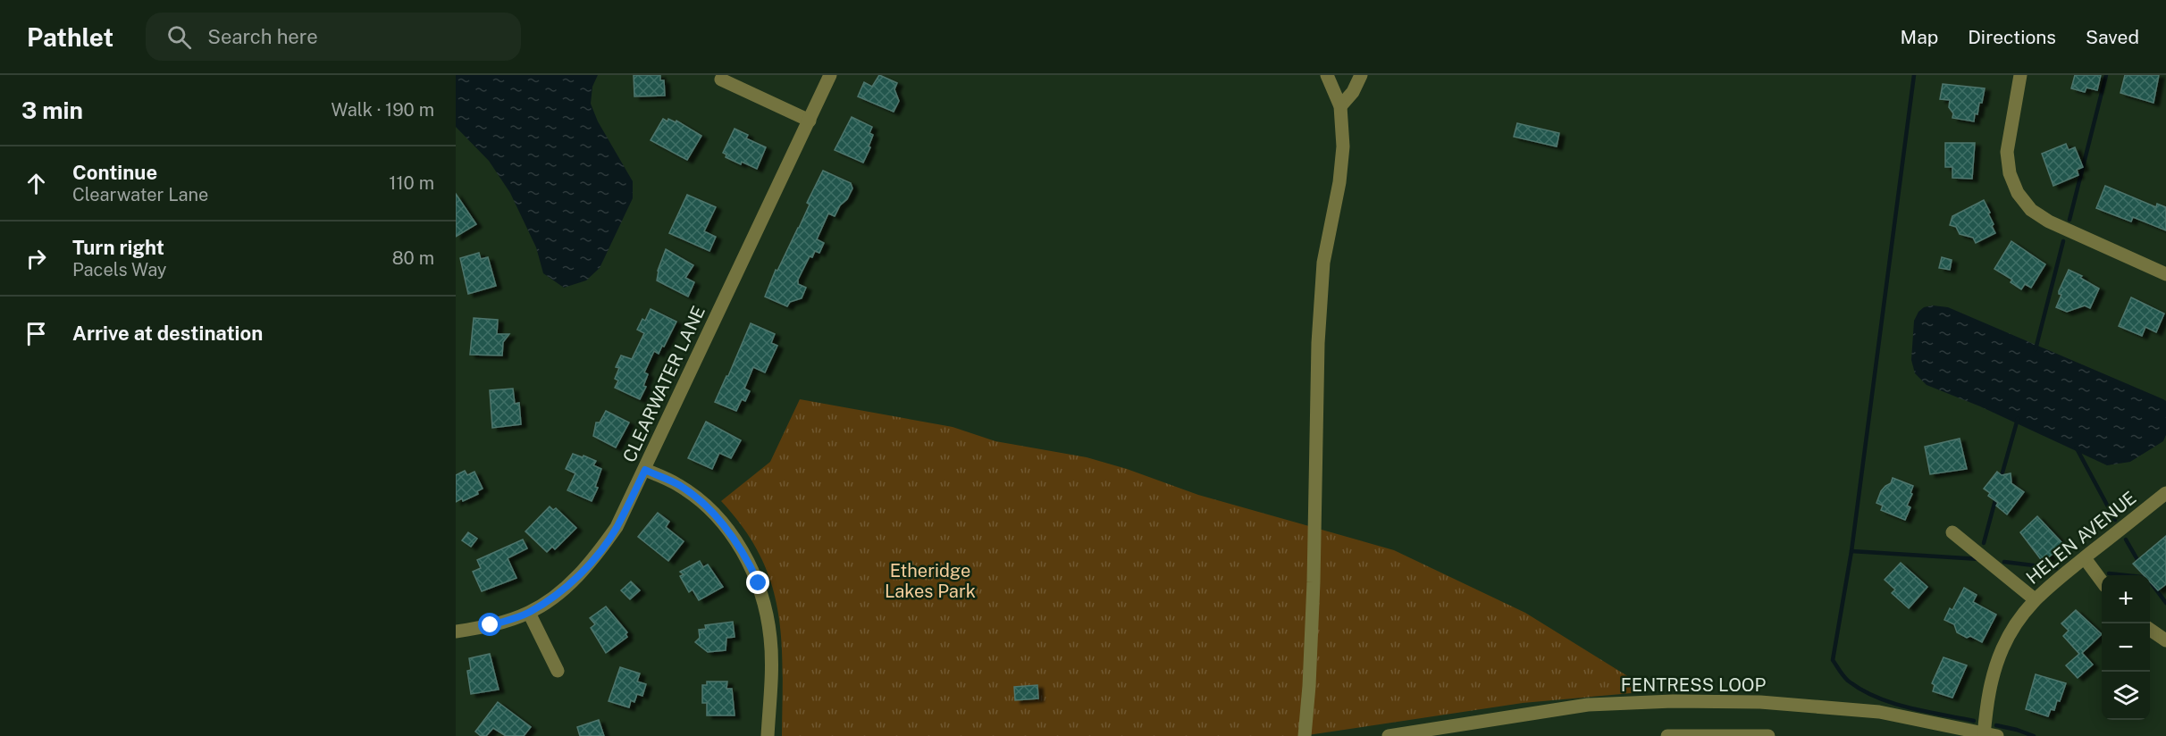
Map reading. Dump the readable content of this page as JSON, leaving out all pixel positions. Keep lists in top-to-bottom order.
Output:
{
  "streets": {
    "street": ["CLEARWATER LANE", "HELEN AVENUE", "FENTRESS LOOP"]
  },
  "crossings": [
    ["HELEN AVENUE", "FENTRESS LOOP"]
  ],
  "parks": ["Etheridge Lakes Park"],
  "page": {
    "header": "Pathlet",
    "search": "Search here",
    "nav": ["Map", "Directions", "Saved"],
    "heading": ["3 min", "Walk · 190 m"],
    "list": [
      ["Continue", "Clearwater Lane", "110 m"],
      ["Turn right", "Pacels Way", "80 m"],
      "Arrive at destination"
    ],
    "map_buttons": ["+", "−"]
  }
}
